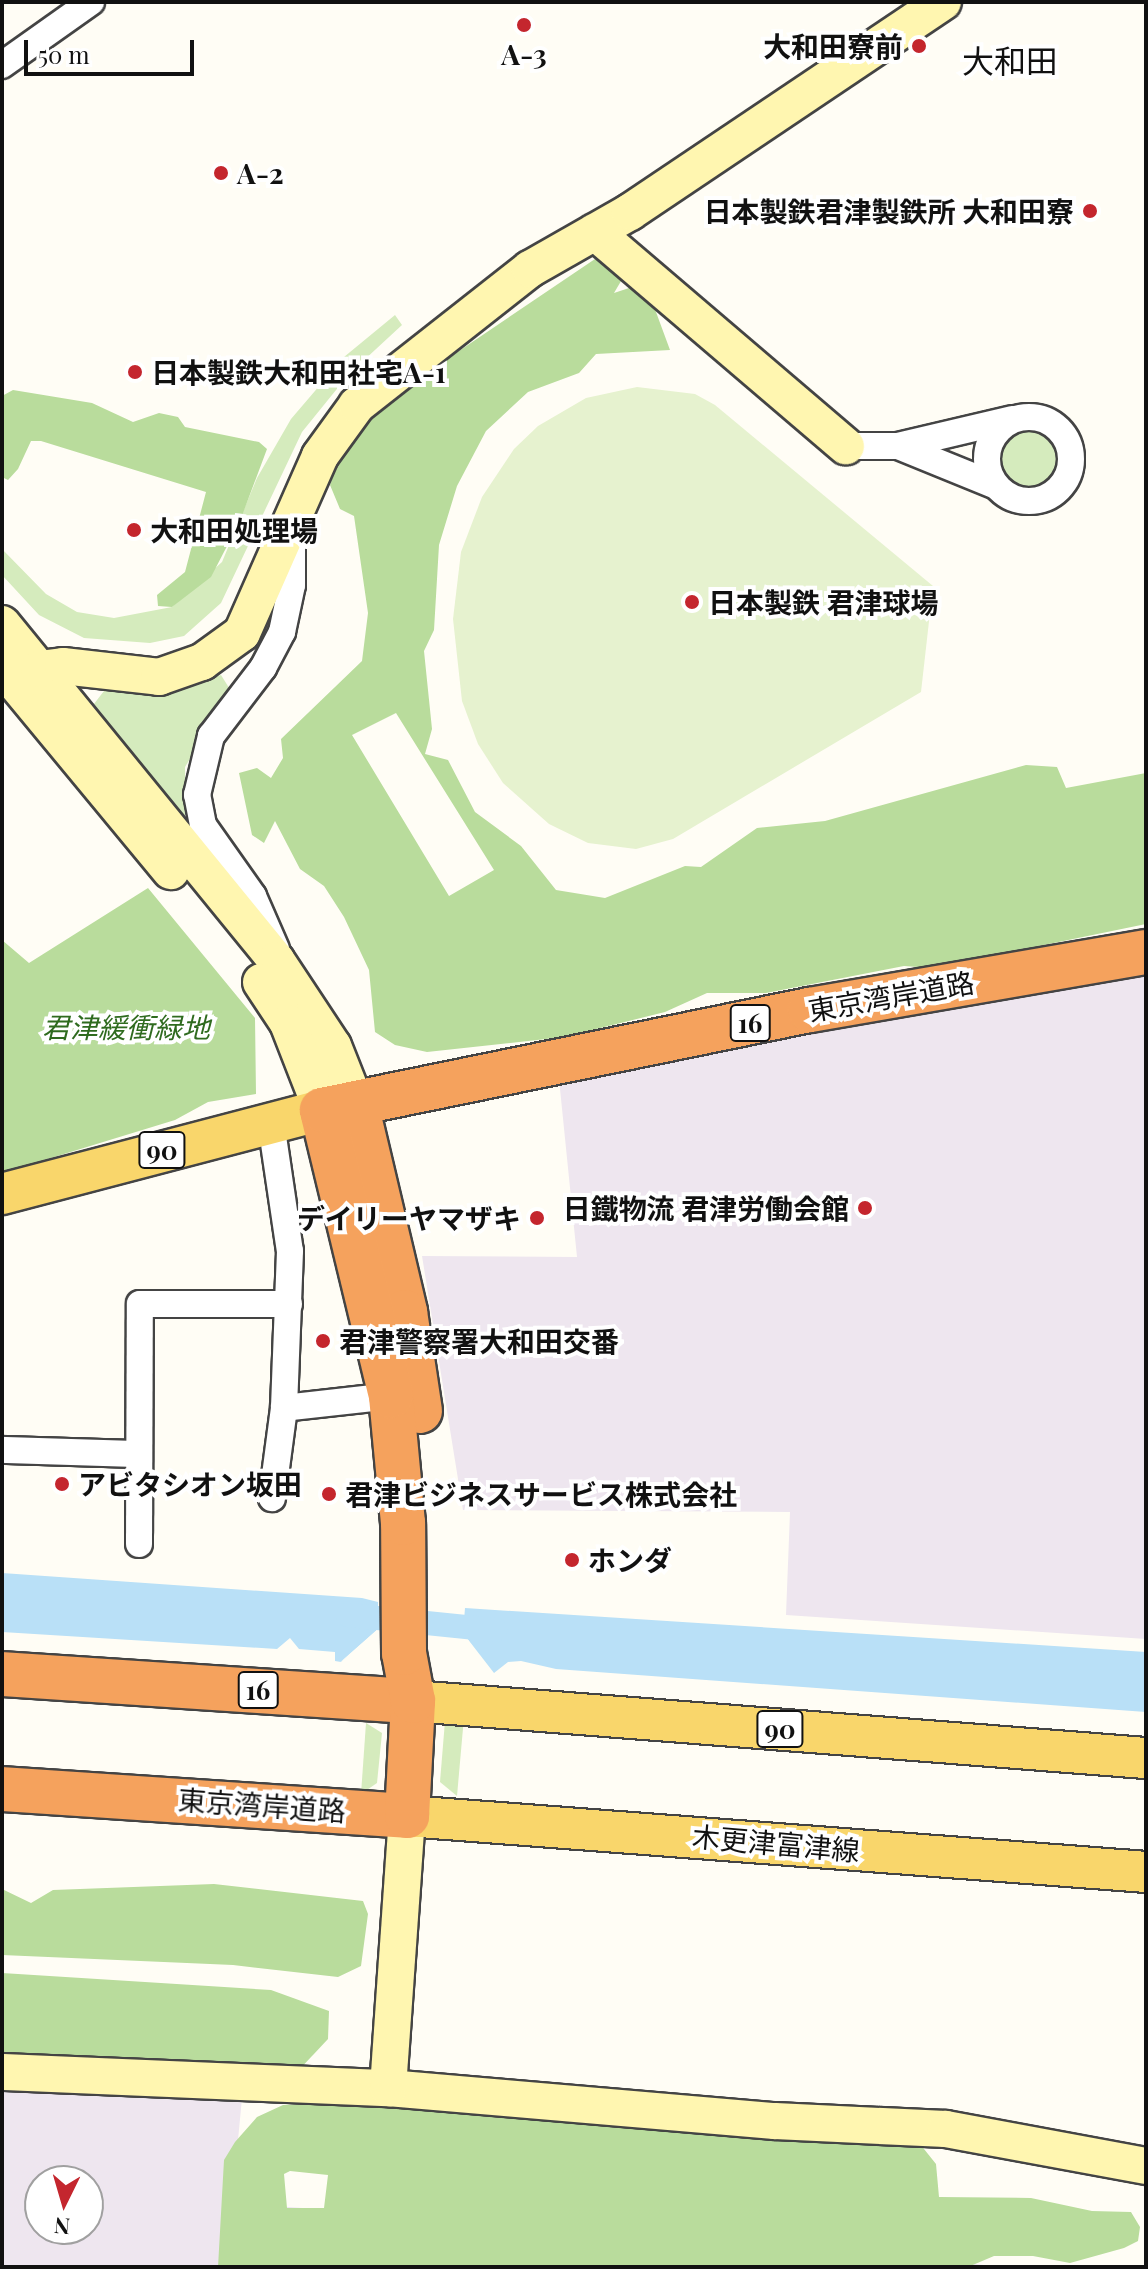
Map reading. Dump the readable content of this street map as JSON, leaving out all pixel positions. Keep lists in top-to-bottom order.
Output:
{
  "streets": {
    "highway": ["東京湾岸道路", "16"],
    "main road": ["90", "木更津富津線"]
  },
  "crossings": [
    ["東京湾岸道路", "90"],
    ["東京湾岸道路", "木更津富津線"],
    ["16", "90"]
  ],
  "districts": ["大和田"],
  "parks": ["君津緩衝緑地"],
  "places": [
    "A-3",
    "大和田寮前",
    "A-2",
    "日本製鉄君津製鉄所 大和田寮",
    "日本製鉄大和田社宅A-1",
    "大和田処理場",
    "日本製鉄 君津球場",
    "日鐵物流 君津労働会館",
    "デイリーヤマザキ",
    "君津警察署大和田交番",
    "アビタシオン坂田",
    "君津ビジネスサービス株式会社",
    "ホンダ"
  ],
  "scale_bar": "50 m",
  "north": "bottom"
}
